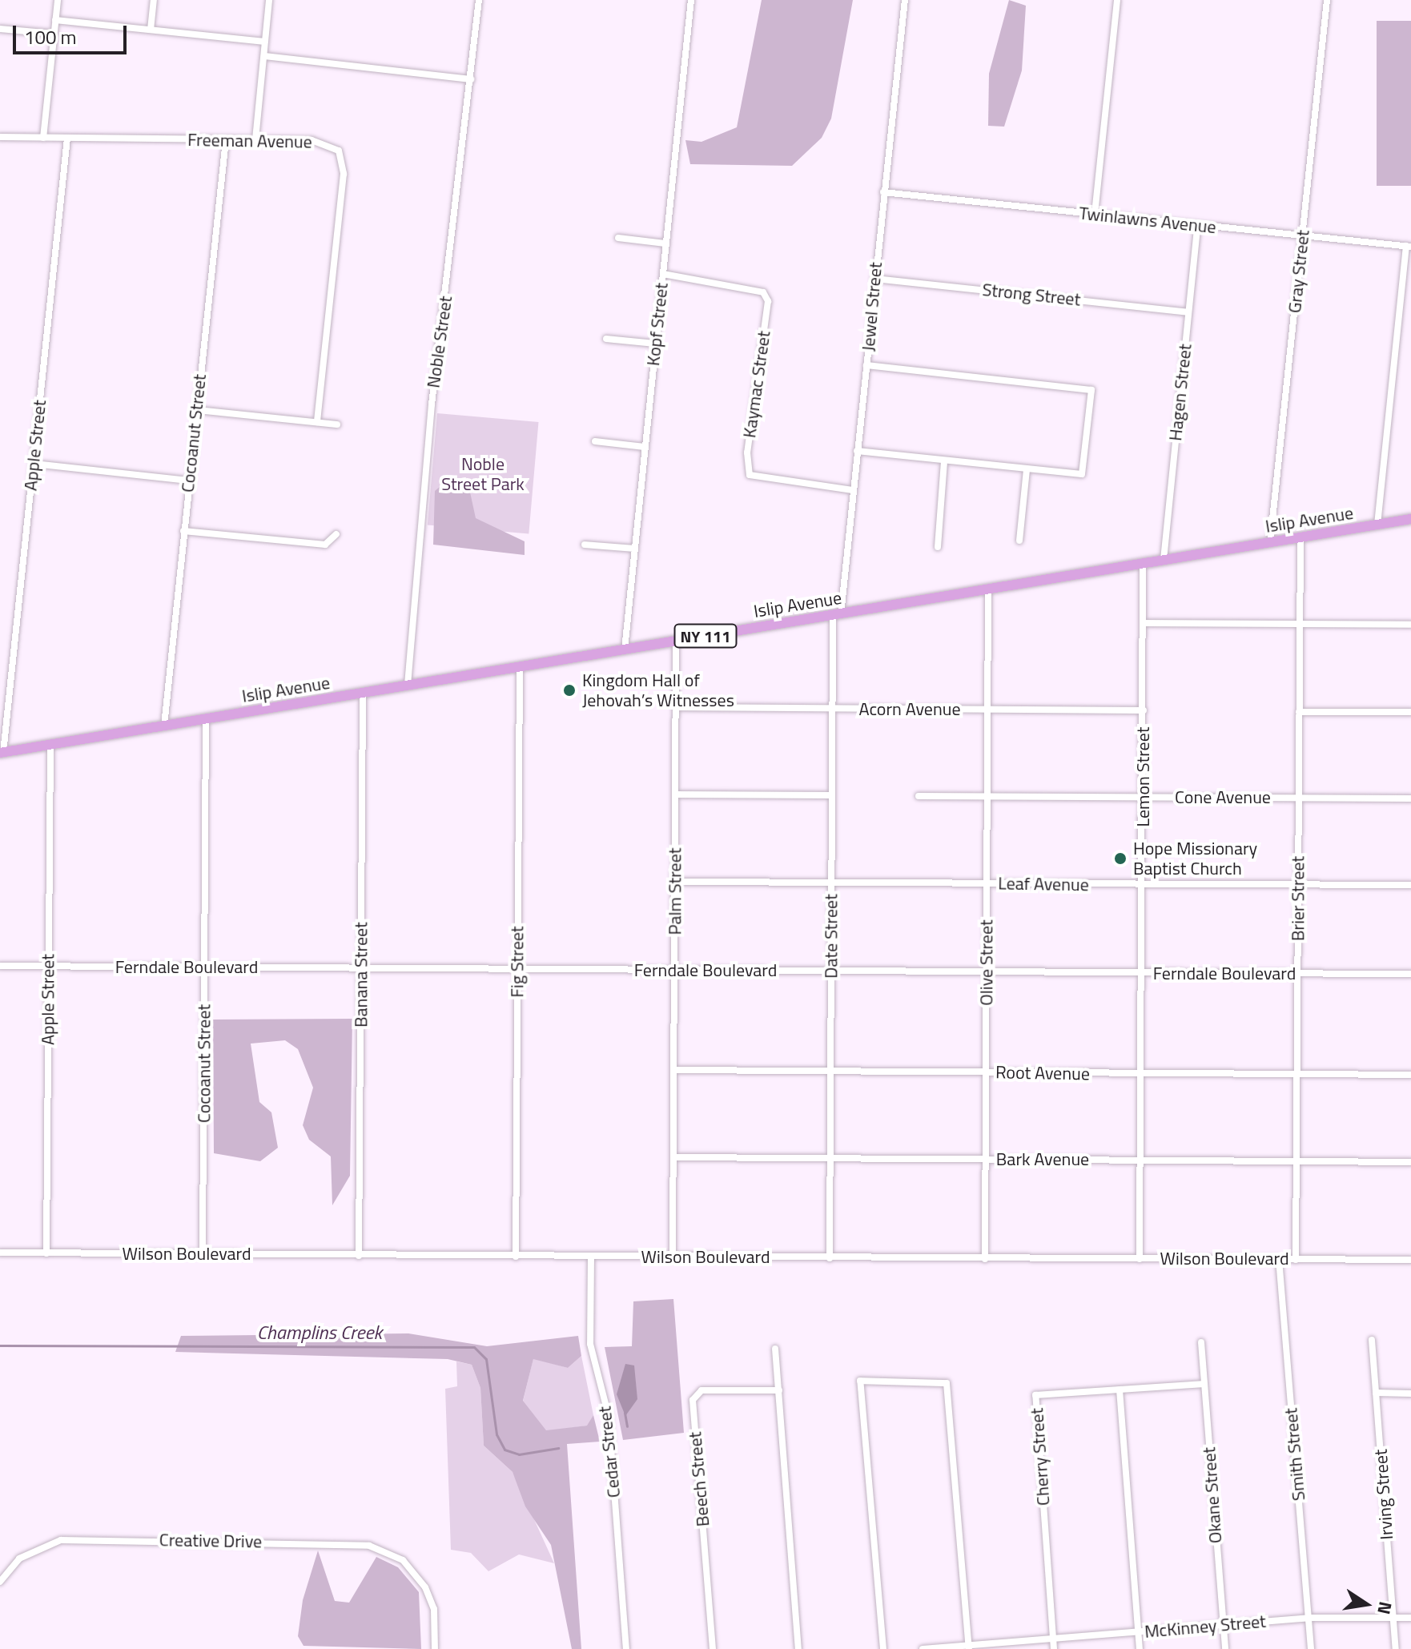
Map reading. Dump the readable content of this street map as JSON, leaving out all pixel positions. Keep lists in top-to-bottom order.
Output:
{
  "streets": {
    "main road": ["Islip Avenue", "NY 111"],
    "street": [
      "Freeman Avenue",
      "Twinlawns Avenue",
      "Gray Street",
      "Strong Street",
      "Jewel Street",
      "Kopf Street",
      "Noble Street",
      "Kaymac Street",
      "Hagen Street",
      "Cocoanut Street",
      "Apple Street",
      "Acorn Avenue",
      "Lemon Street",
      "Cone Avenue",
      "Leaf Avenue",
      "Palm Street",
      "Brier Street",
      "Date Street",
      "Fig Street",
      "Olive Street",
      "Ferndale Boulevard",
      "Banana Street",
      "Root Avenue",
      "Bark Avenue",
      "Wilson Boulevard",
      "Cedar Street",
      "Smith Street",
      "Cherry Street",
      "Beech Street",
      "Irving Street",
      "Okane Street",
      "Creative Drive",
      "McKinney Street"
    ]
  },
  "crossings": [
    ["Freeman Avenue", "Cocoanut Street"],
    ["Freeman Avenue", "Apple Street"],
    ["Twinlawns Avenue", "Gray Street"],
    ["Twinlawns Avenue", "Jewel Street"],
    ["Twinlawns Avenue", "Hagen Street"],
    ["Gray Street", "Islip Avenue"],
    ["Strong Street", "Jewel Street"],
    ["Strong Street", "Hagen Street"],
    ["Jewel Street", "Kaymac Street"],
    ["Jewel Street", "Islip Avenue"],
    ["Jewel Street", "Date Street"],
    ["Kopf Street", "Kaymac Street"],
    ["Kopf Street", "Islip Avenue"],
    ["Noble Street", "Islip Avenue"],
    ["Hagen Street", "Islip Avenue"],
    ["Cocoanut Street", "Islip Avenue"],
    ["Cocoanut Street", "Ferndale Boulevard"],
    ["Cocoanut Street", "Wilson Boulevard"],
    ["Apple Street", "Islip Avenue"],
    ["Apple Street", "Ferndale Boulevard"],
    ["Apple Street", "Wilson Boulevard"],
    ["Islip Avenue", "Lemon Street"],
    ["Islip Avenue", "Palm Street"],
    ["Islip Avenue", "Brier Street"],
    ["Islip Avenue", "Date Street"],
    ["Islip Avenue", "Fig Street"],
    ["Islip Avenue", "Olive Street"],
    ["Islip Avenue", "Banana Street"],
    ["Acorn Avenue", "Lemon Street"],
    ["Acorn Avenue", "Palm Street"],
    ["Acorn Avenue", "Date Street"],
    ["Acorn Avenue", "Olive Street"],
    ["Lemon Street", "Cone Avenue"],
    ["Lemon Street", "Leaf Avenue"],
    ["Lemon Street", "Ferndale Boulevard"],
    ["Lemon Street", "Root Avenue"],
    ["Lemon Street", "Bark Avenue"],
    ["Lemon Street", "Wilson Boulevard"],
    ["Cone Avenue", "Brier Street"],
    ["Cone Avenue", "Olive Street"],
    ["Leaf Avenue", "Palm Street"],
    ["Leaf Avenue", "Brier Street"],
    ["Leaf Avenue", "Date Street"],
    ["Leaf Avenue", "Olive Street"],
    ["Palm Street", "Ferndale Boulevard"],
    ["Palm Street", "Root Avenue"],
    ["Palm Street", "Bark Avenue"],
    ["Palm Street", "Wilson Boulevard"],
    ["Brier Street", "Ferndale Boulevard"],
    ["Brier Street", "Root Avenue"],
    ["Brier Street", "Bark Avenue"],
    ["Brier Street", "Wilson Boulevard"],
    ["Date Street", "Ferndale Boulevard"],
    ["Date Street", "Root Avenue"],
    ["Date Street", "Bark Avenue"],
    ["Date Street", "Wilson Boulevard"],
    ["Fig Street", "Ferndale Boulevard"],
    ["Fig Street", "Wilson Boulevard"],
    ["Olive Street", "Ferndale Boulevard"],
    ["Olive Street", "Root Avenue"],
    ["Olive Street", "Bark Avenue"],
    ["Olive Street", "Wilson Boulevard"],
    ["Ferndale Boulevard", "Banana Street"],
    ["Banana Street", "Wilson Boulevard"],
    ["Wilson Boulevard", "Cedar Street"],
    ["Wilson Boulevard", "Smith Street"],
    ["Smith Street", "McKinney Street"],
    ["Cherry Street", "Okane Street"],
    ["Cherry Street", "McKinney Street"],
    ["Irving Street", "McKinney Street"],
    ["Okane Street", "McKinney Street"]
  ],
  "water": ["Champlins Creek"],
  "parks": ["Noble Street Park"],
  "places": ["Kingdom Hall of Jehovah’s Witnesses", "Hope Missionary Baptist Church"],
  "scale_bar": "100 m",
  "north": "right"
}
